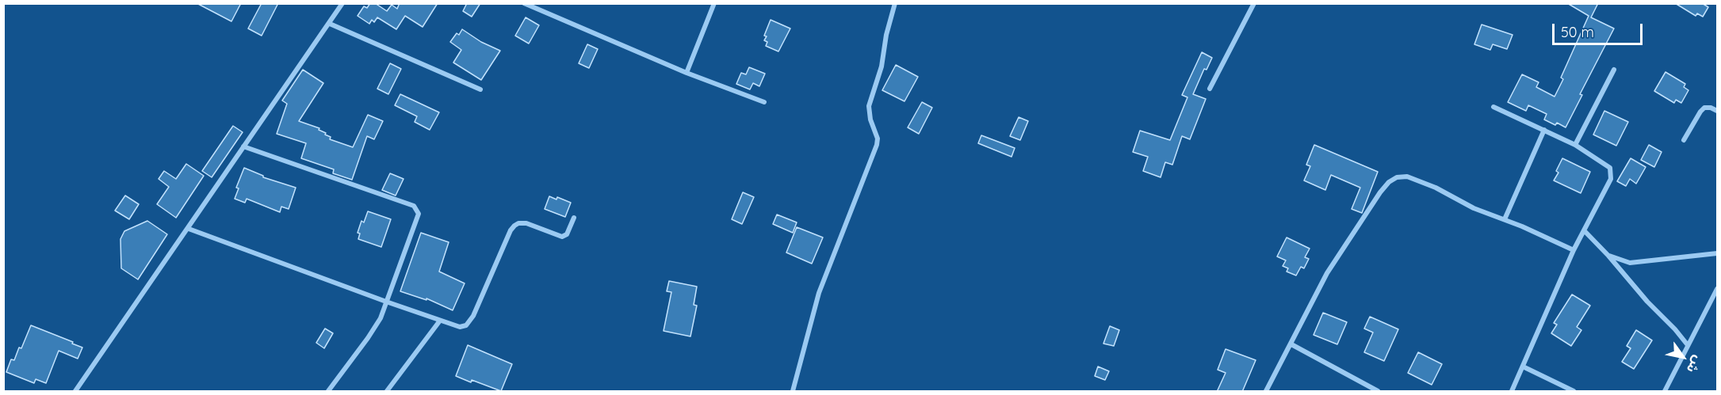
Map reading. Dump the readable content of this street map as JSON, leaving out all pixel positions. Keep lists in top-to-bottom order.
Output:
{
  "scale_bar": "50 m",
  "north": "bottom right"
}
